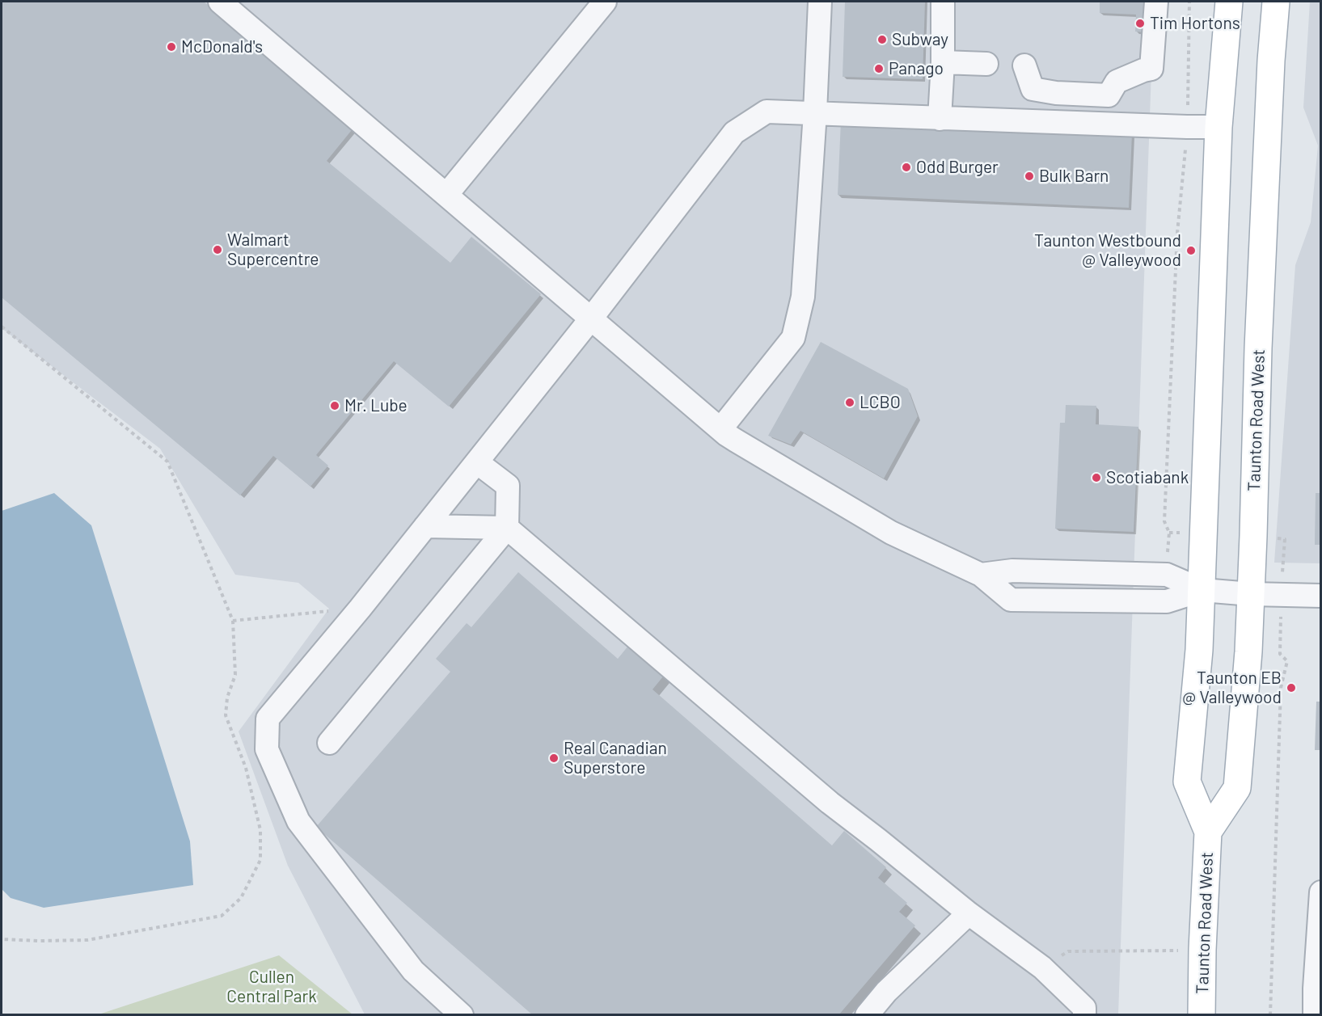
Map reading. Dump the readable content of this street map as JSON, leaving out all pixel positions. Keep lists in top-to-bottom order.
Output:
{
  "streets": {
    "main road": ["Taunton Road West"]
  },
  "parks": ["Cullen Central Park"],
  "places": [
    "Tim Hortons",
    "Subway",
    "McDonald's",
    "Panago",
    "Odd Burger",
    "Bulk Barn",
    "Walmart Supercentre",
    "Taunton Westbound @ Valleywood",
    "LCBO",
    "Mr. Lube",
    "Scotiabank",
    "Taunton EB @ Valleywood",
    "Real Canadian Superstore"
  ]
}
